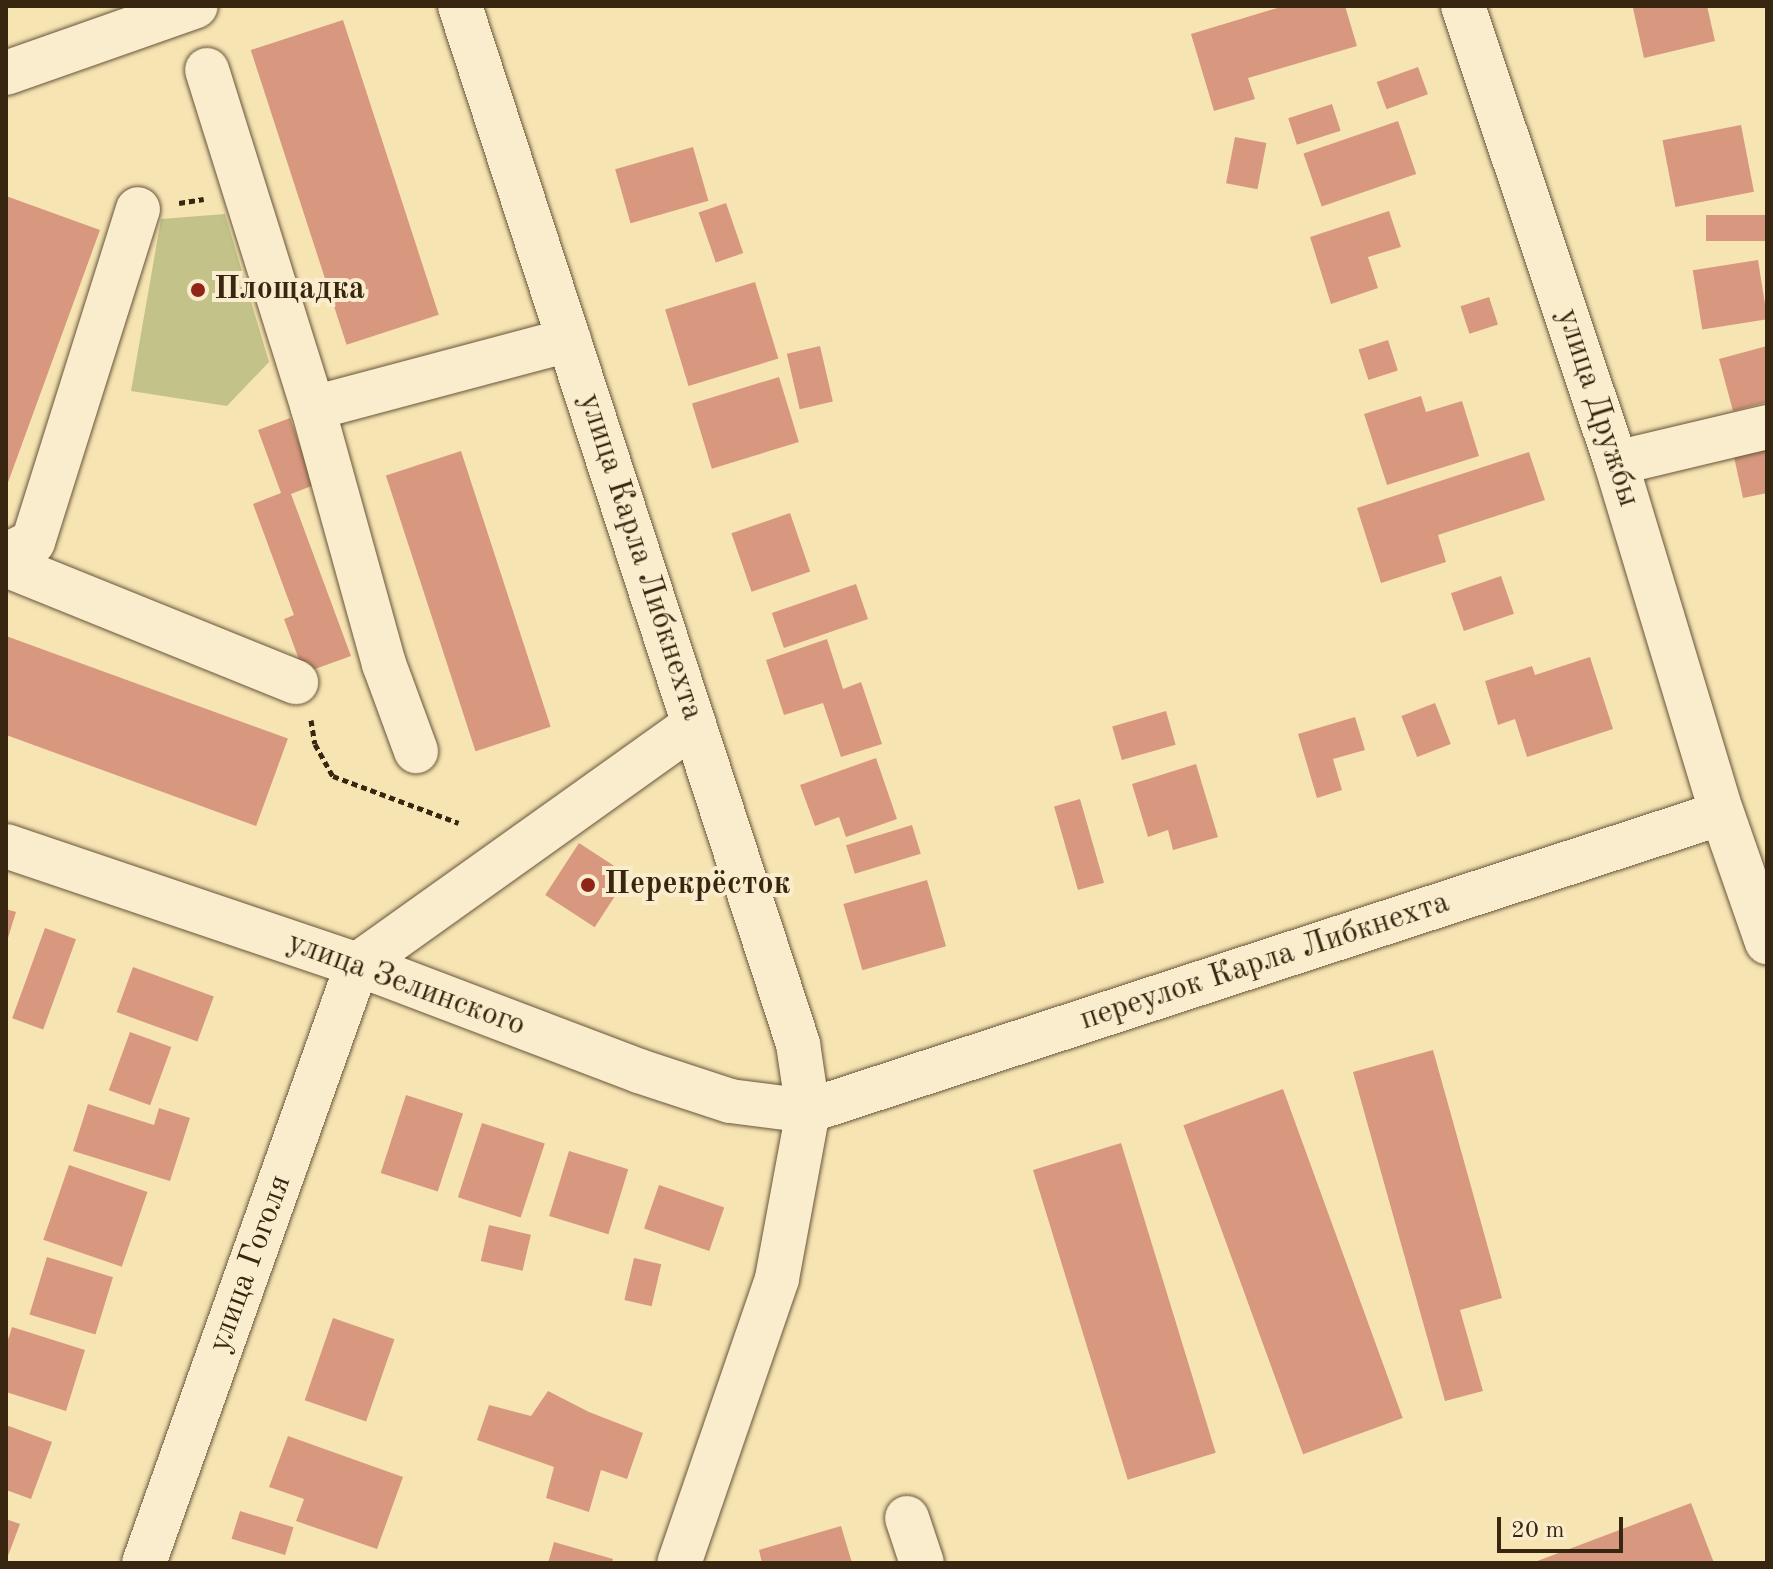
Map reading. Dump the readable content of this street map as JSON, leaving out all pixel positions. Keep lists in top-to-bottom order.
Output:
{
  "streets": {
    "street": [
      "улица Дружбы",
      "улица Карла Либкнехта",
      "переулок Карла Либкнехта",
      "улица Зелинского",
      "улица Гоголя"
    ]
  },
  "crossings": [
    ["улица Дружбы", "переулок Карла Либкнехта"],
    ["улица Карла Либкнехта", "переулок Карла Либкнехта"],
    ["улица Карла Либкнехта", "улица Зелинского"],
    ["переулок Карла Либкнехта", "улица Зелинского"],
    ["улица Зелинского", "улица Гоголя"]
  ],
  "places": ["Площадка", "Перекрёсток"],
  "scale_bar": "20 m"
}
